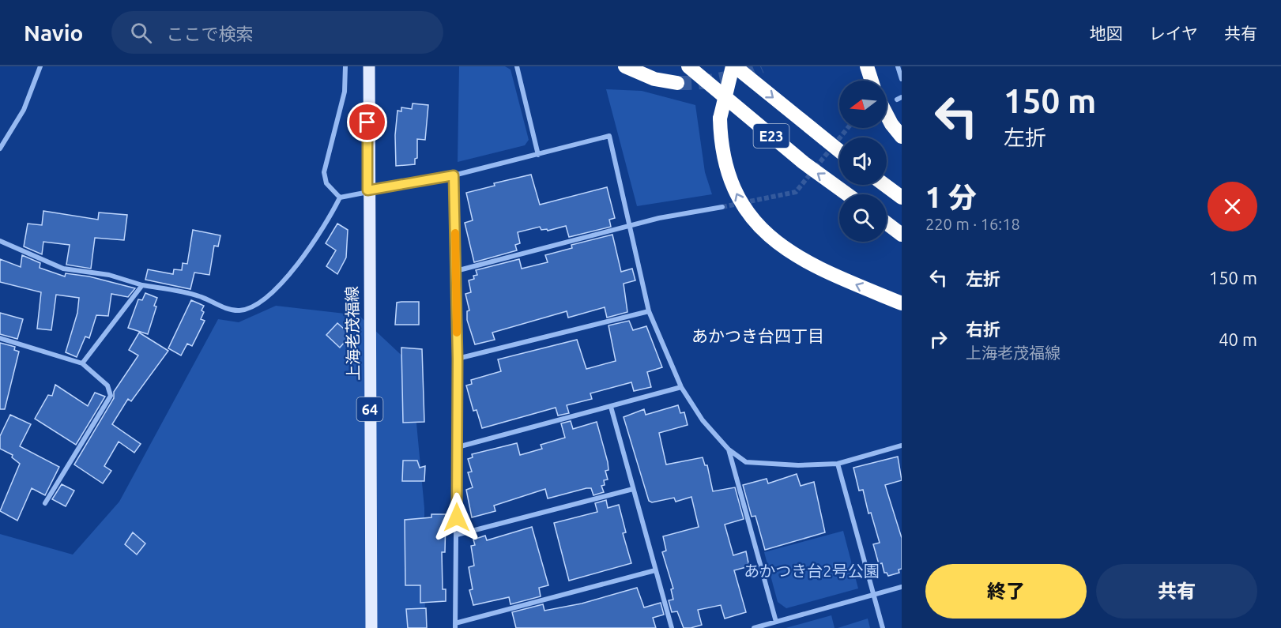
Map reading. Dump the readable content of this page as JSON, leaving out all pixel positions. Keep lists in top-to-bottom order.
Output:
{
  "streets": {
    "highway": ["E23"],
    "main road": ["上海老茂福線", "64"]
  },
  "districts": ["あかつき台四丁目"],
  "parks": ["あかつき台2号公園"],
  "north": "left",
  "page": {
    "header": "Navio",
    "search": "ここで検索",
    "nav": ["地図", "レイヤ", "共有"],
    "turn": ["150 m", "左折"],
    "heading": ["1 分", "220 m · 16:18"],
    "list": [
      {
        "name": "左折",
        "value": "150 m"
      },
      {
        "name": "右折",
        "note": "上海老茂福線",
        "value": "40 m"
      }
    ],
    "buttons": ["終了", "共有"]
  }
}
